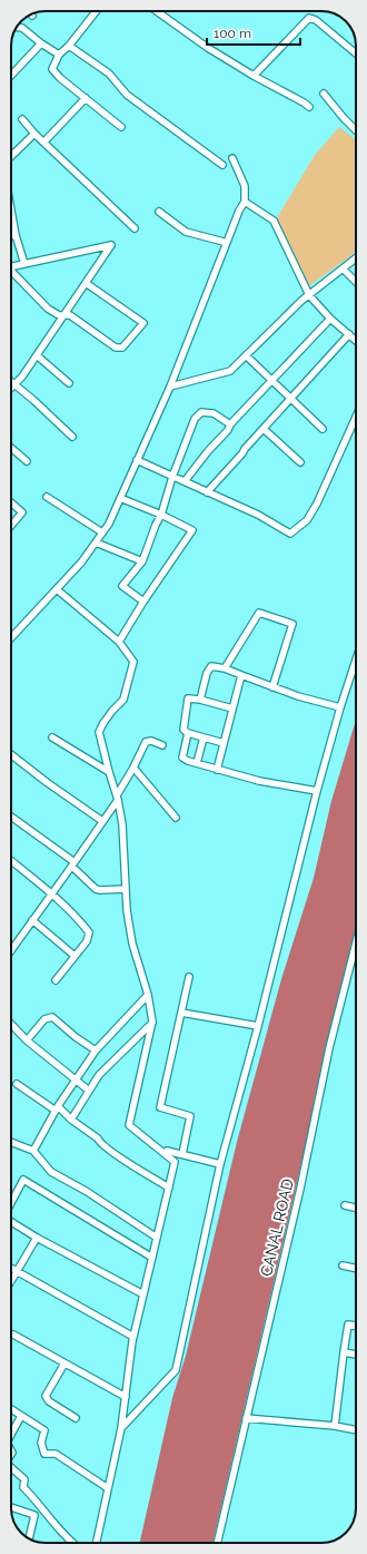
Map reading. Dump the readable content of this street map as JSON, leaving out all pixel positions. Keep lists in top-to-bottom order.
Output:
{
  "streets": {
    "street": ["CANAL ROAD"]
  },
  "scale_bar": "100 m"
}
